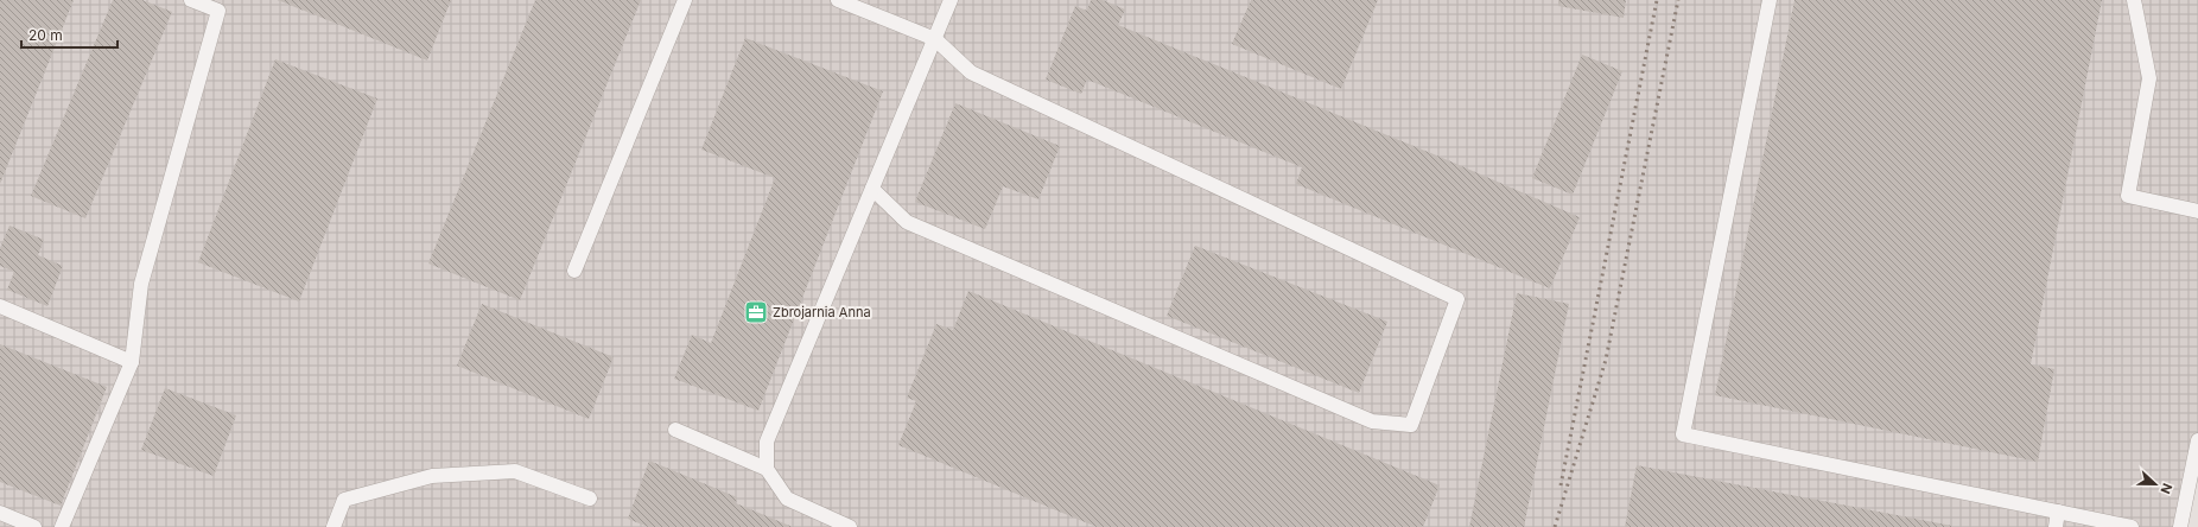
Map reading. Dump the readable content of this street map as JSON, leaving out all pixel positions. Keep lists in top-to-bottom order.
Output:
{
  "places": {
    "office": ["Zbrojarnia Anna"]
  },
  "scale_bar": "20 m",
  "north": "right"
}
